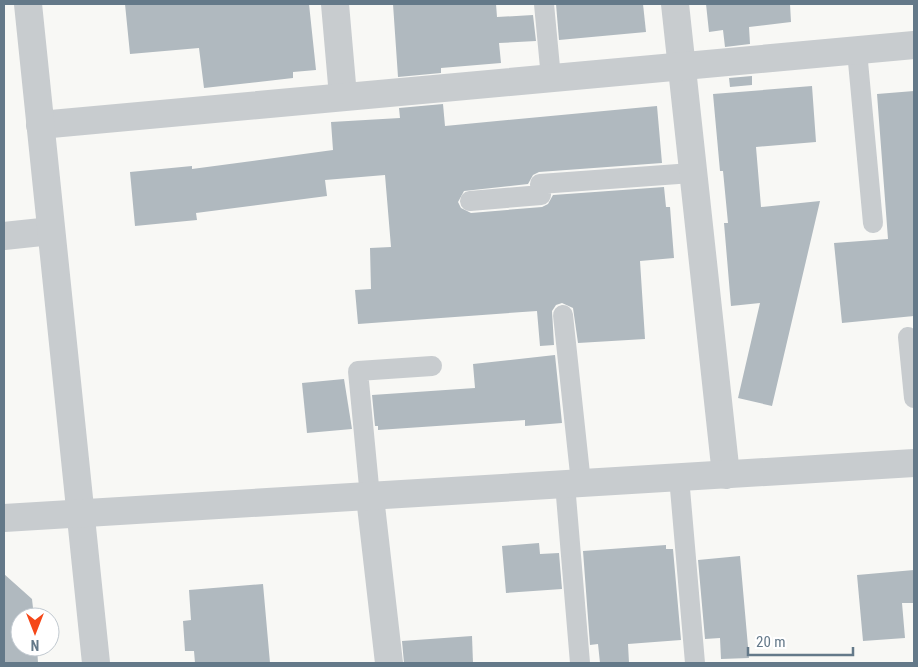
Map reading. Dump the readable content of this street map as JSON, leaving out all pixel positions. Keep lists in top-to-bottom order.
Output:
{
  "scale_bar": "20 m",
  "north": "bottom"
}
